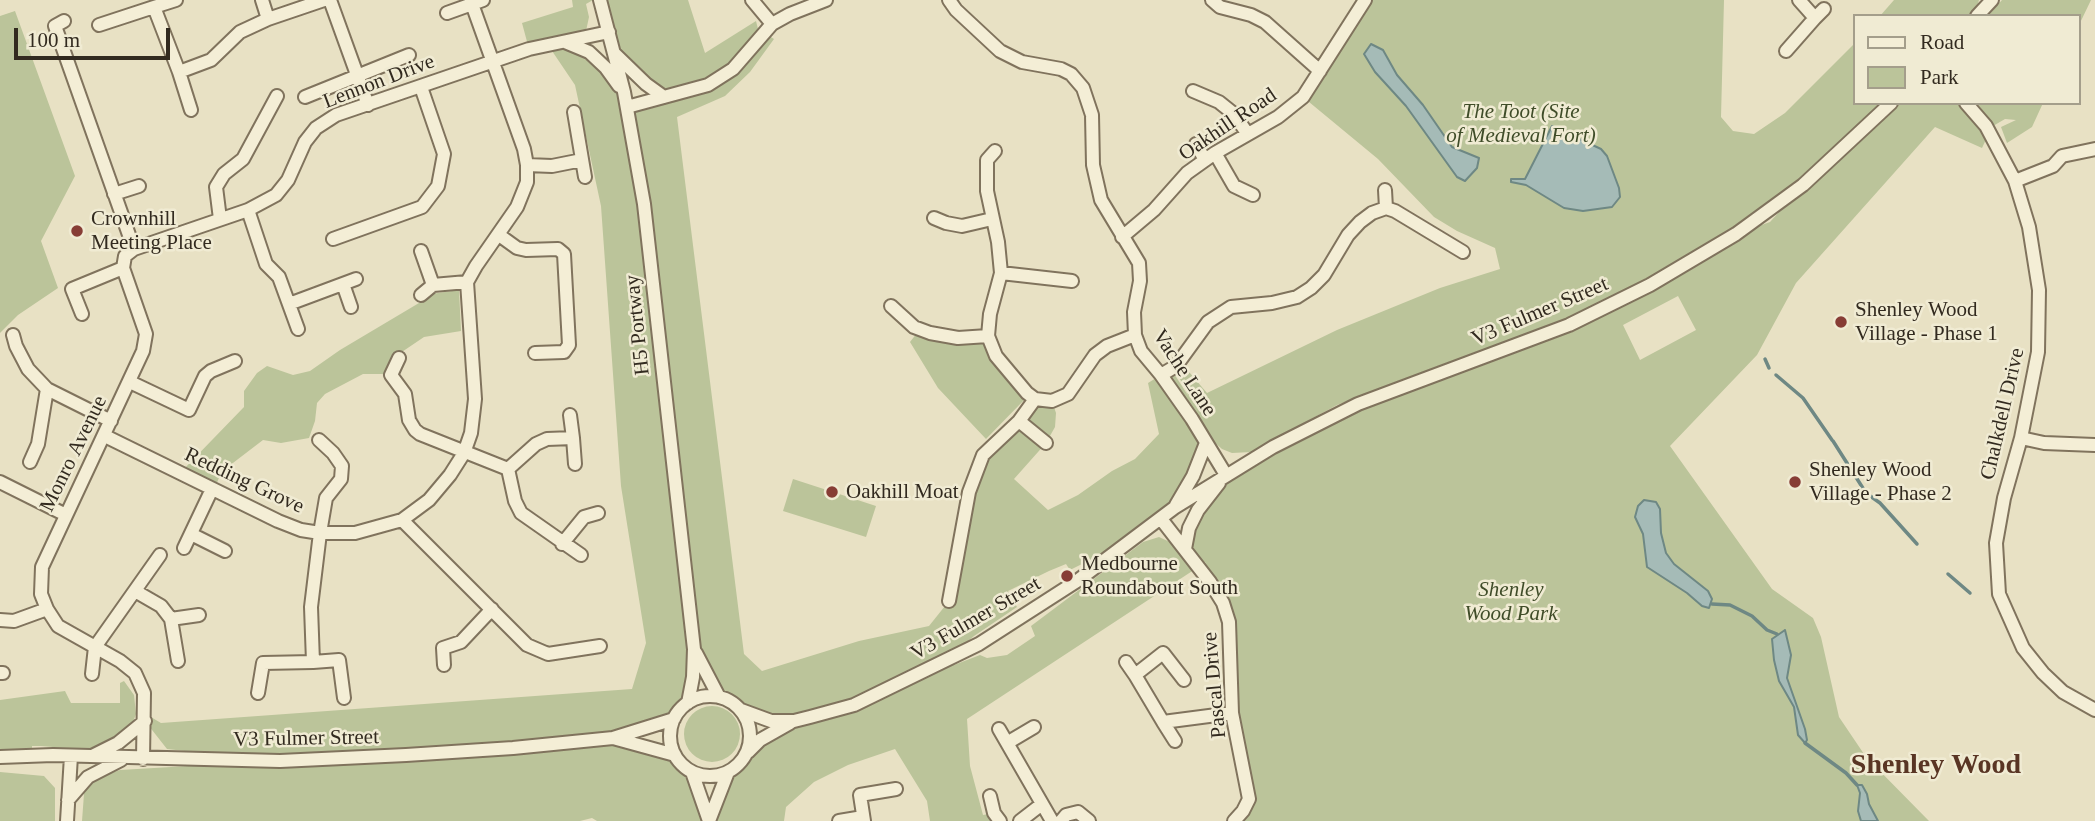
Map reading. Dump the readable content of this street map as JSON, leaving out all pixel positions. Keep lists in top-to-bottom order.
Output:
{
  "streets": {
    "street": [
      "Lennon Drive",
      "Oakhill Road",
      "V3 Fulmer Street",
      "H5 Portway",
      "Vache Lane",
      "Chalkdell Drive",
      "Monro Avenue",
      "Redding Grove",
      "Pascal Drive"
    ]
  },
  "crossings": [
    ["Lennon Drive", "H5 Portway"],
    ["Lennon Drive", "Monro Avenue"],
    ["Oakhill Road", "Vache Lane"],
    ["V3 Fulmer Street", "H5 Portway"],
    ["V3 Fulmer Street", "Vache Lane"],
    ["V3 Fulmer Street", "Pascal Drive"],
    ["Monro Avenue", "Redding Grove"]
  ],
  "districts": ["Shenley Wood"],
  "parks": ["The Toot (Site of Medieval Fort)", "Shenley Wood Park"],
  "places": [
    "Crownhill Meeting Place",
    "Shenley Wood Village - Phase 1",
    "Shenley Wood Village - Phase 2",
    "Oakhill Moat",
    "Medbourne Roundabout South"
  ],
  "legend": ["Road", "Park"],
  "scale_bar": "100 m"
}
